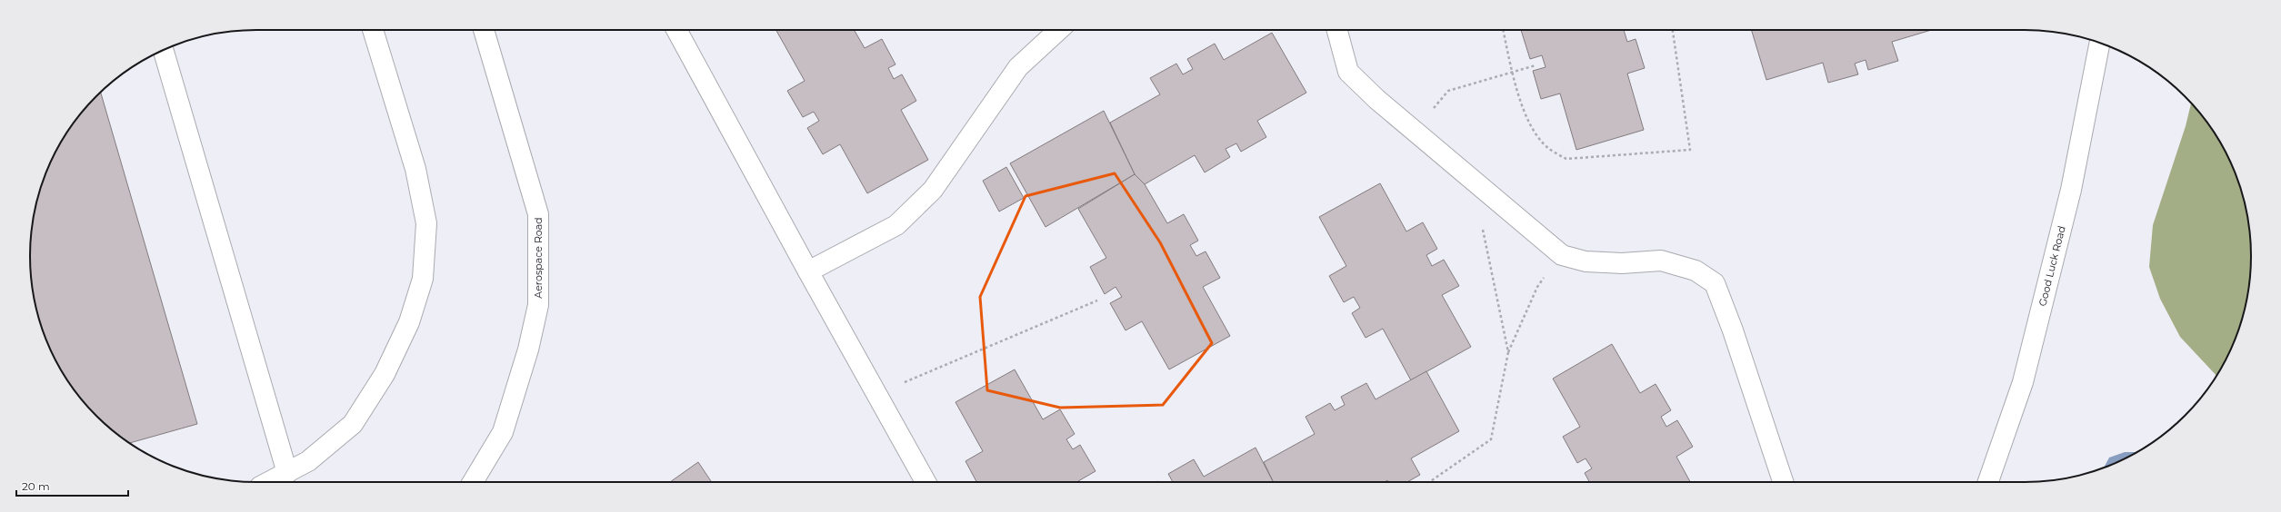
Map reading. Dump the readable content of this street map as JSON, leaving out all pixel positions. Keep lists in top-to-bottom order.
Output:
{
  "streets": {
    "street": ["Aerospace Road", "Good Luck Road"]
  },
  "scale_bar": "20 m"
}
